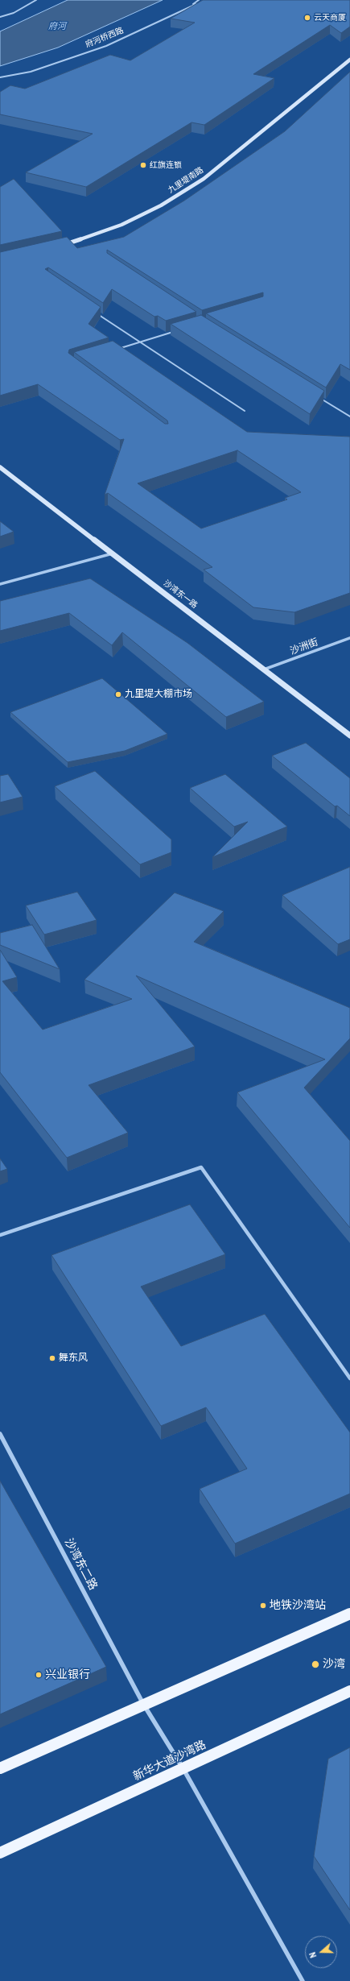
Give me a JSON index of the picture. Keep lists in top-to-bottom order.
{
  "streets": {
    "main road": ["新华大道沙湾路"],
    "street": [
      "府河桥西路",
      "九里堤南路",
      "沙湾东一路",
      "沙洲街",
      "沙湾东二路"
    ]
  },
  "crossings": [
    ["沙湾东一路", "沙洲街"],
    ["沙湾东二路", "新华大道沙湾路"]
  ],
  "water": ["府河"],
  "places": [
    "云天商厦",
    "红旗连锁",
    "九里堤大棚市场",
    "舞东风",
    "地铁沙湾站",
    "沙湾",
    "兴业银行"
  ],
  "north": "left"
}
